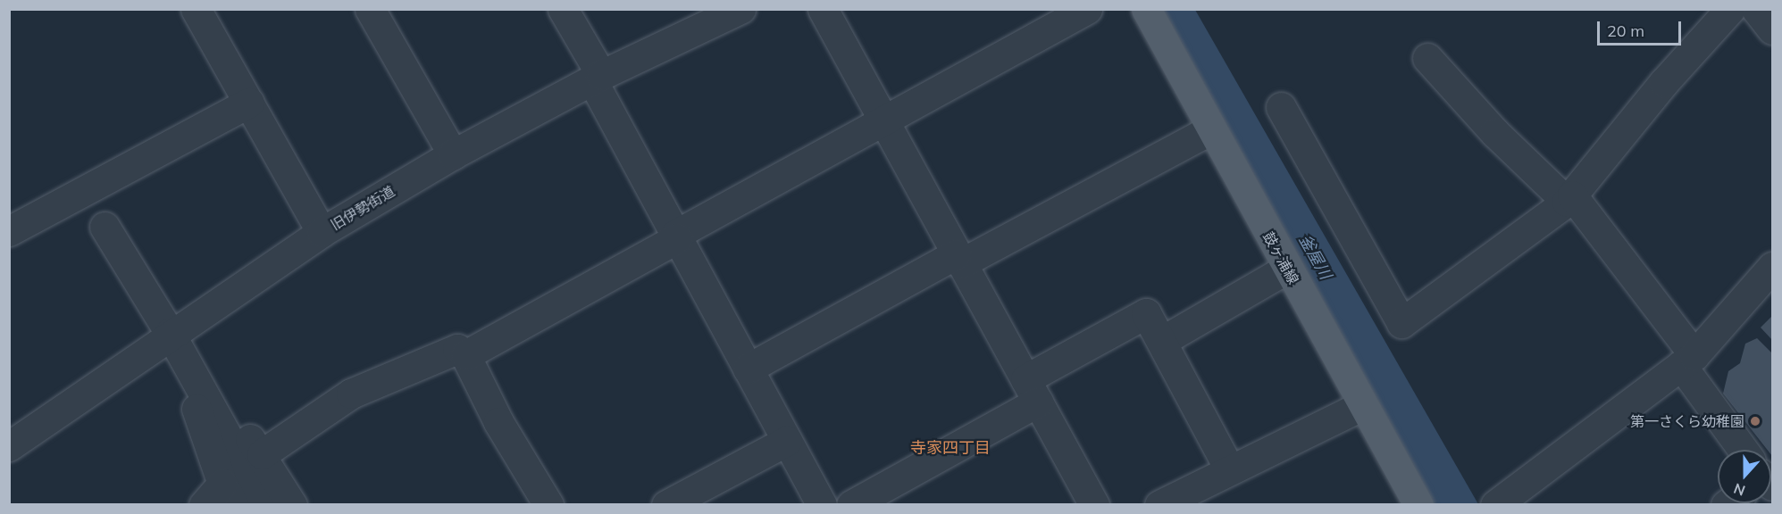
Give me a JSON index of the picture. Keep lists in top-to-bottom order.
{
  "streets": {
    "main road": ["鼓ヶ浦線"],
    "street": ["旧伊勢街道"]
  },
  "districts": ["寺家四丁目"],
  "water": ["釜屋川"],
  "places": ["第一さくら幼稚園"],
  "scale_bar": "20 m",
  "north": "bottom"
}
